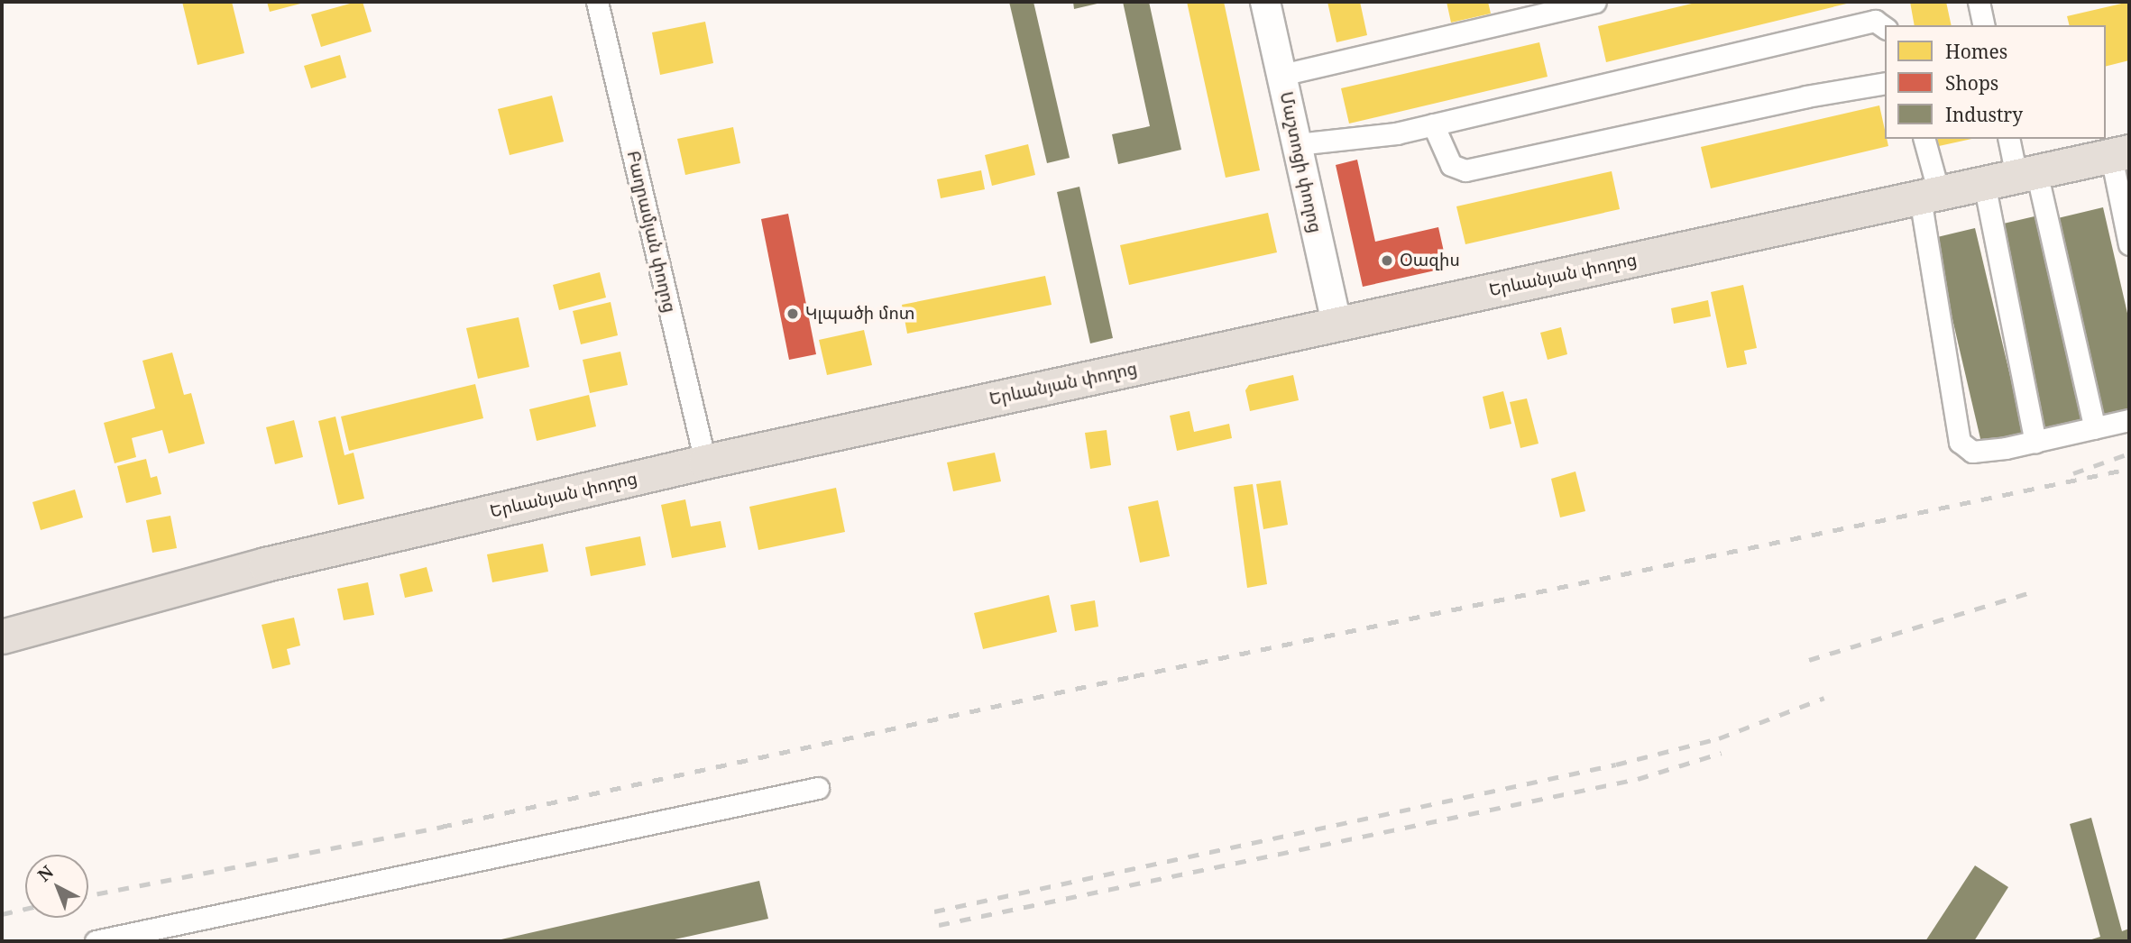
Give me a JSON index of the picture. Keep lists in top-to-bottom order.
{
  "streets": {
    "highway": ["Երևանյան փողոց"],
    "main road": ["Մաշտոցի փողոց"],
    "street": ["Բաղրամյան փողոց"]
  },
  "crossings": [
    ["Մաշտոցի փողոց", "Երևանյան փողոց"],
    ["Բաղրամյան փողոց", "Երևանյան փողոց"]
  ],
  "places": ["Օազիս", "Կլպածի մոտ"],
  "legend": ["Homes", "Shops", "Industry"],
  "north": "top left"
}
